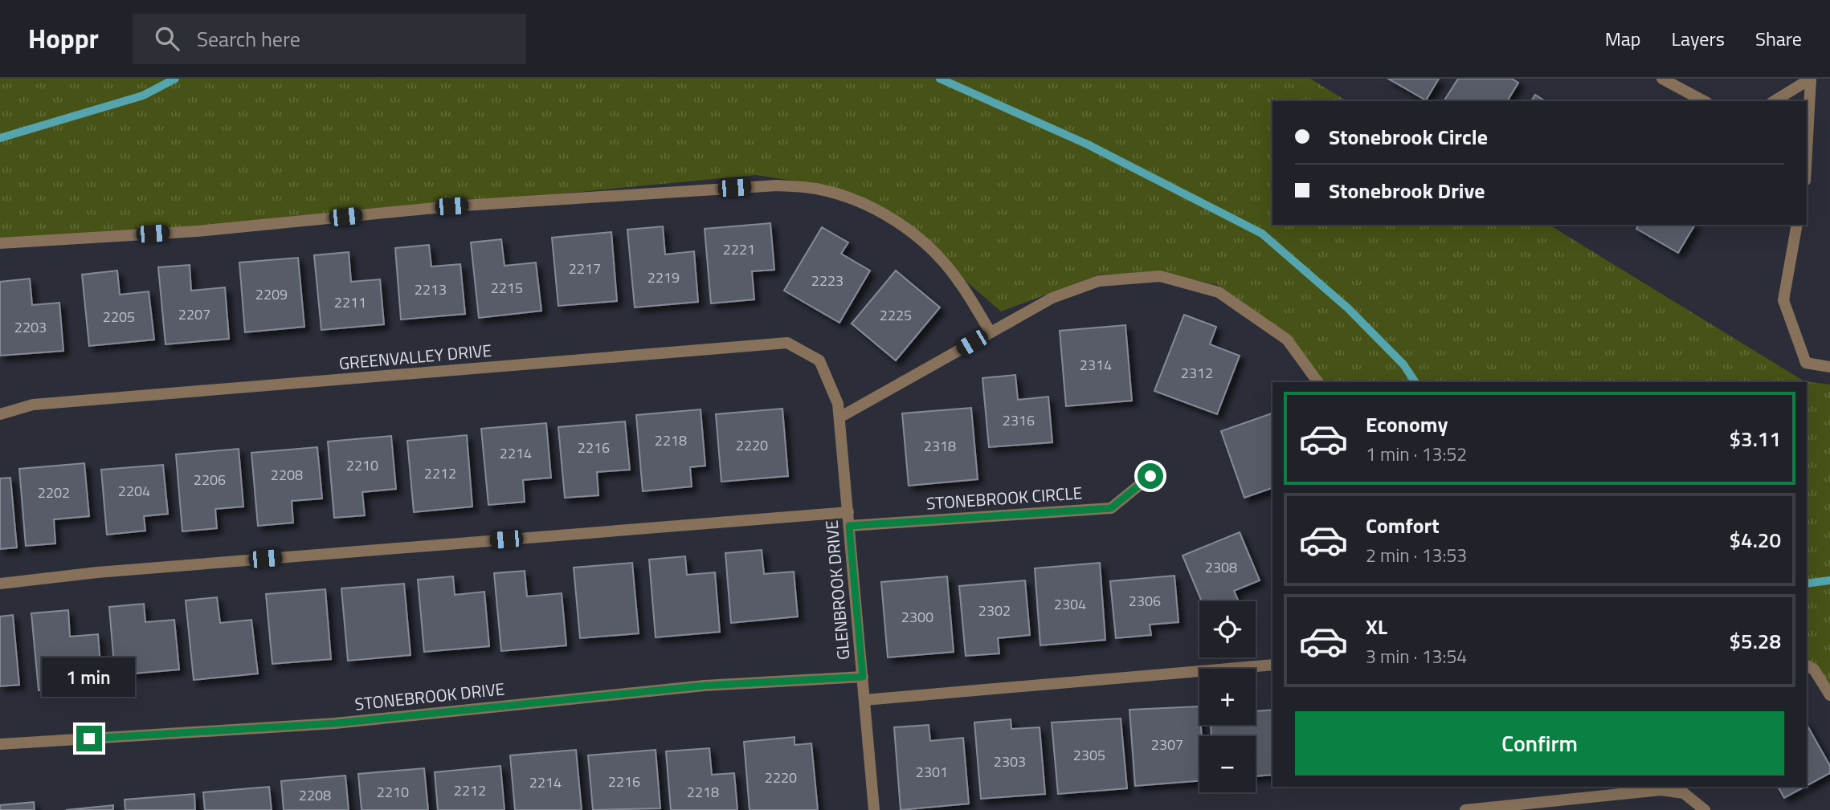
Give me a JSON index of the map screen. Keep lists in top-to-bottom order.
{
  "streets": {
    "street": [
      "GREENVALLEY DRIVE",
      "STONEBROOK CIRCLE",
      "GLENBROOK DRIVE",
      "STONEBROOK DRIVE"
    ]
  },
  "crossings": [
    ["GREENVALLEY DRIVE", "GLENBROOK DRIVE"],
    ["STONEBROOK CIRCLE", "GLENBROOK DRIVE"],
    ["GLENBROOK DRIVE", "STONEBROOK DRIVE"]
  ],
  "house_numbers": [
    "2221",
    "2217",
    "2219",
    "2223",
    "2215",
    "2213",
    "2209",
    "2211",
    "2207",
    "2225",
    "2205",
    "2203",
    "2314",
    "2312",
    "2316",
    "2218",
    "2220",
    "2318",
    "2216",
    "2214",
    "2210",
    "2212",
    "2208",
    "2206",
    "2204",
    "2202",
    "2308",
    "2306",
    "2304",
    "2302",
    "2300",
    "2307",
    "2305",
    "2303",
    "2301",
    "2220",
    "2216",
    "2214",
    "2212",
    "2210",
    "2218",
    "2208"
  ],
  "page": {
    "header": "Hoppr",
    "search": "Search here",
    "nav": ["Map", "Layers", "Share"],
    "banner": ["Stonebrook Circle", "Stonebrook Drive"],
    "list": [
      {
        "name": "Economy",
        "note": "1 min · 13:52",
        "value": "$3.11"
      },
      {
        "name": "Comfort",
        "note": "2 min · 13:53",
        "value": "$4.20"
      },
      {
        "name": "XL",
        "note": "3 min · 13:54",
        "value": "$5.28"
      }
    ],
    "map_buttons": ["+", "−"],
    "bubble": "1 min",
    "buttons": "Confirm"
  }
}
